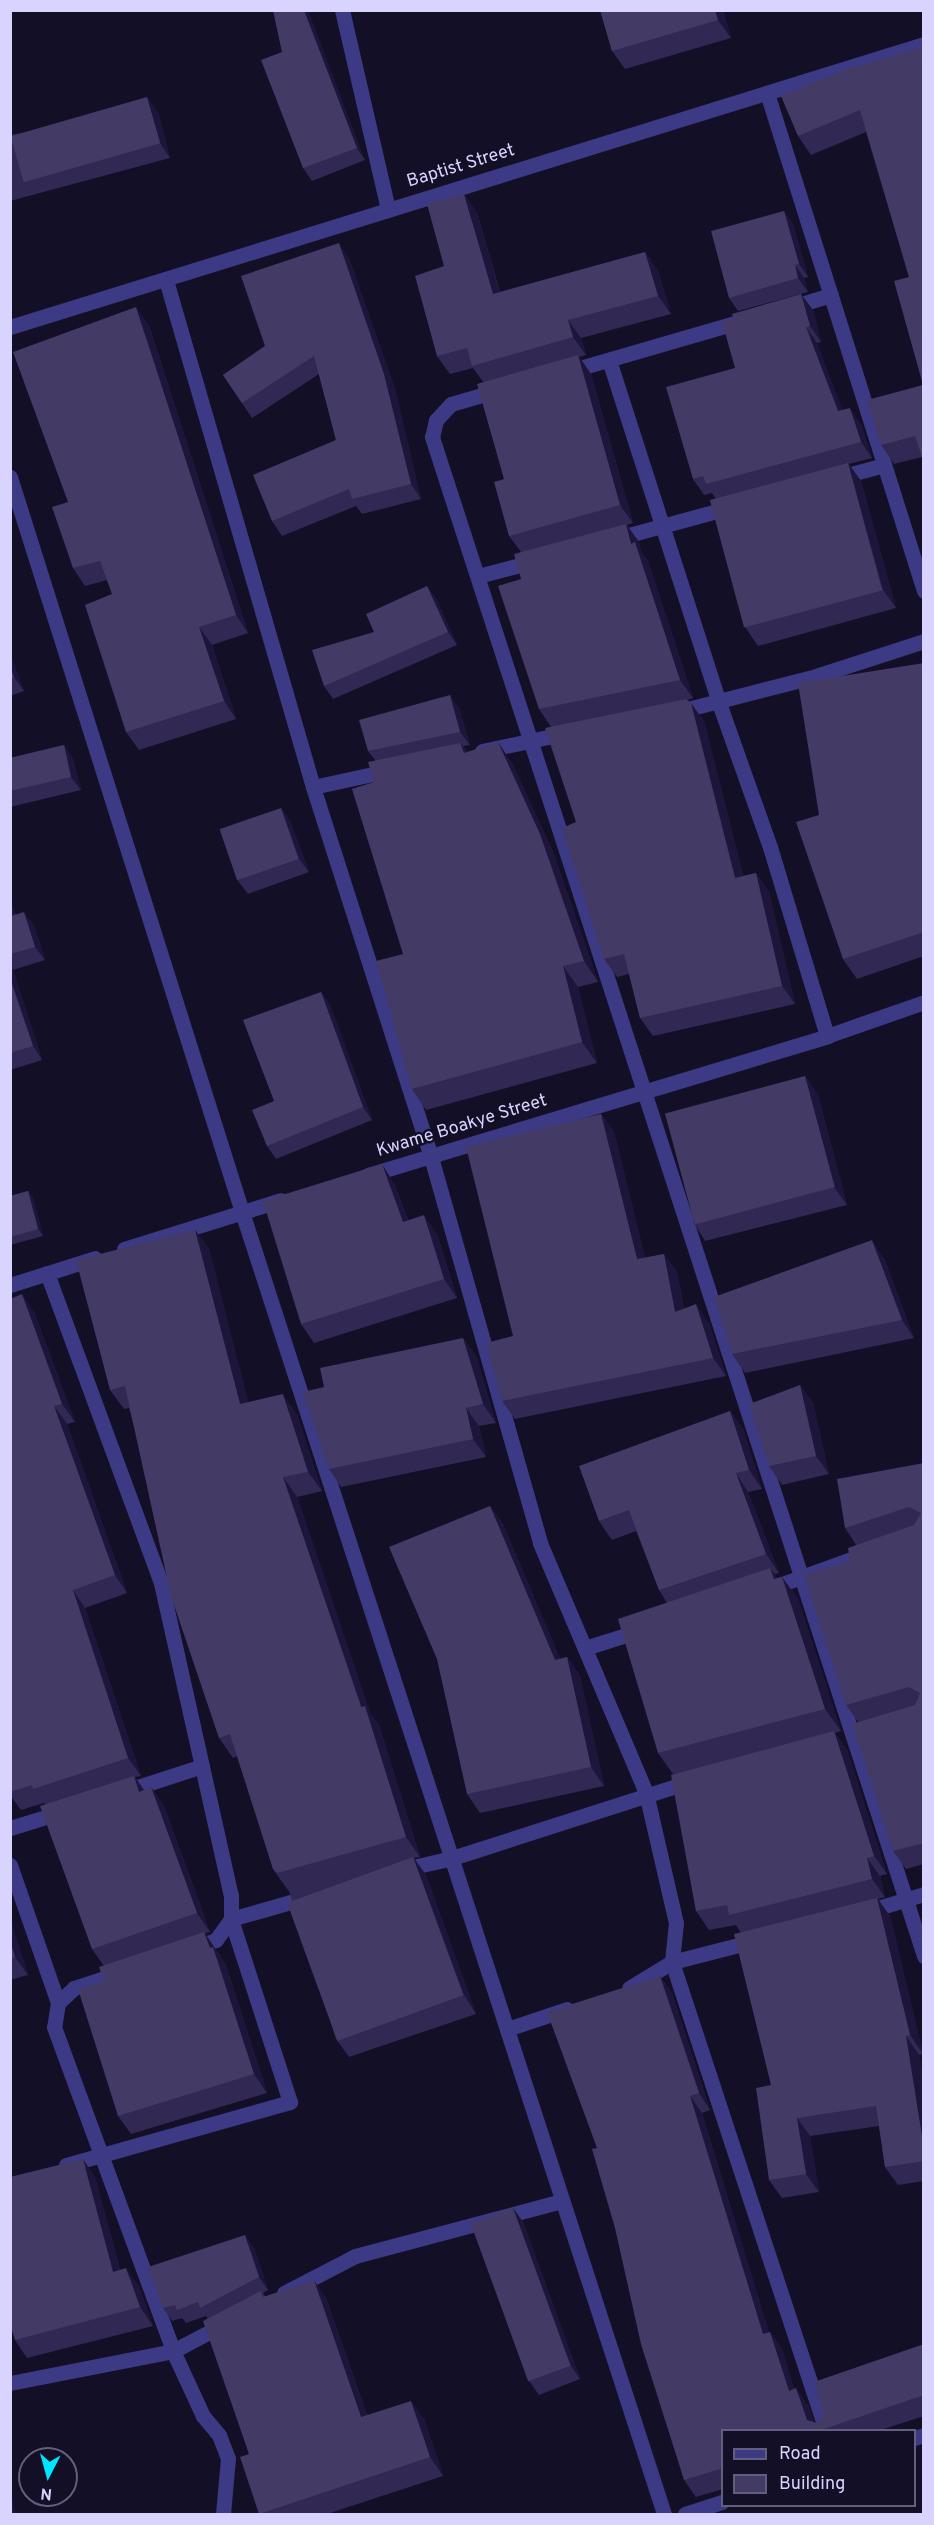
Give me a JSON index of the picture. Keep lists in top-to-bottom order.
{
  "streets": {
    "street": ["Baptist Street", "Kwame Boakye Street"]
  },
  "legend": ["Road", "Building"],
  "north": "bottom"
}
